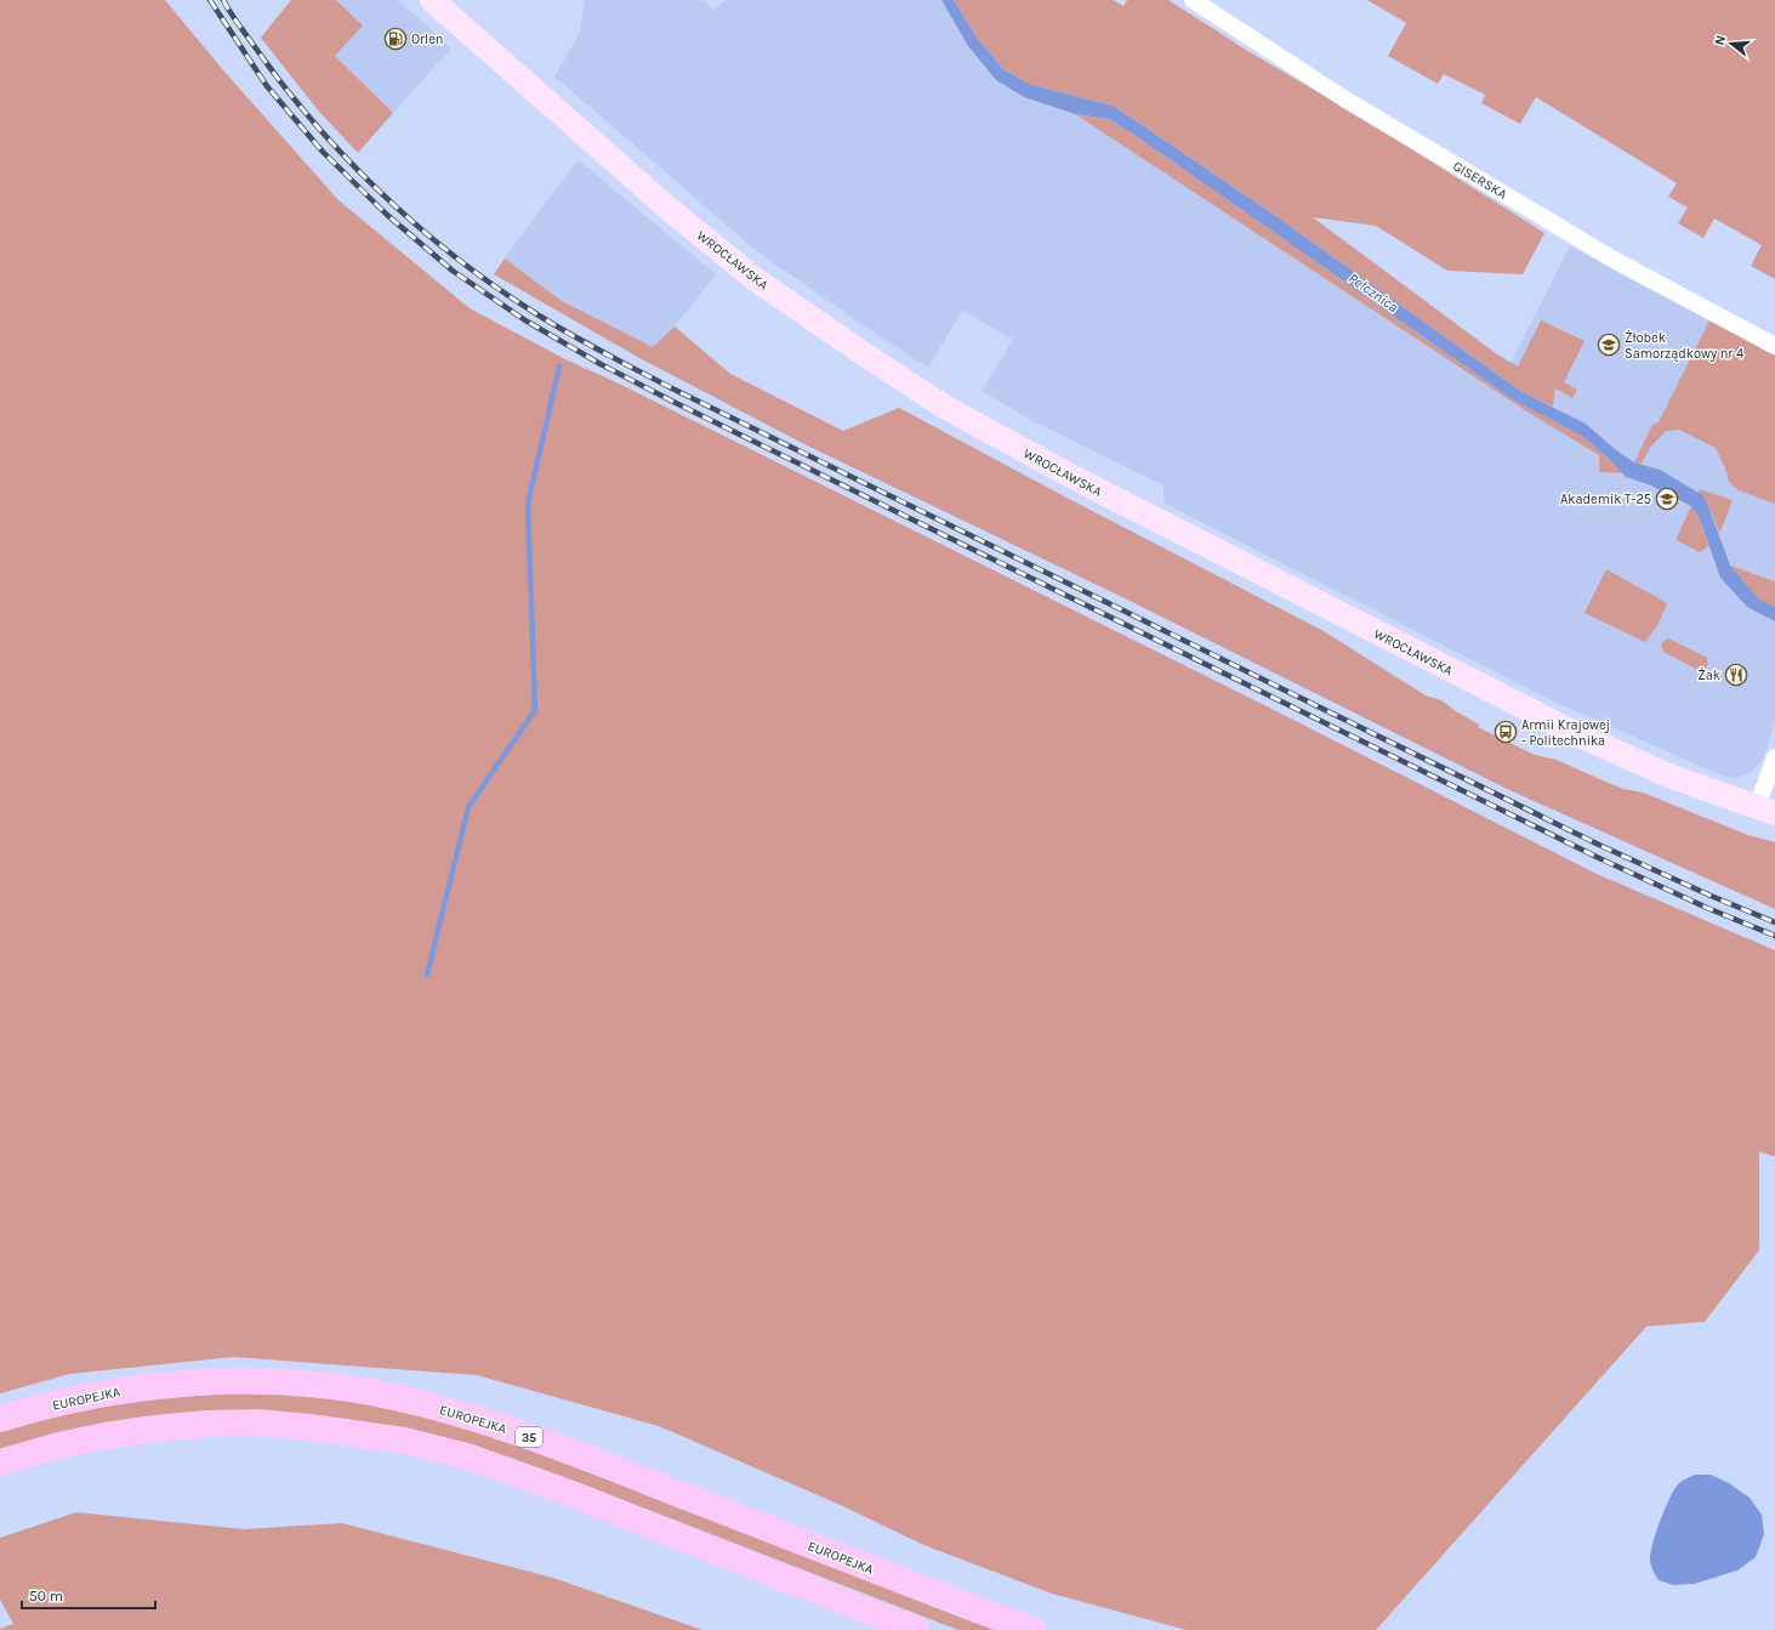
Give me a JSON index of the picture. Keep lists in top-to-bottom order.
{
  "streets": {
    "main road": ["WROCŁAWSKA", "EUROPEJKA", "35"],
    "street": ["GISERSKA"]
  },
  "water": ["Pełcznica"],
  "places": {
    "fuel station": ["Orlen"],
    "school or university": ["Żłobek Samorządkowy nr 4", "Akademik T-25"],
    "restaurant": ["Żak"],
    "bus stop": ["Armii Krajowej - Politechnika"]
  },
  "scale_bar": "50 m",
  "north": "left"
}
